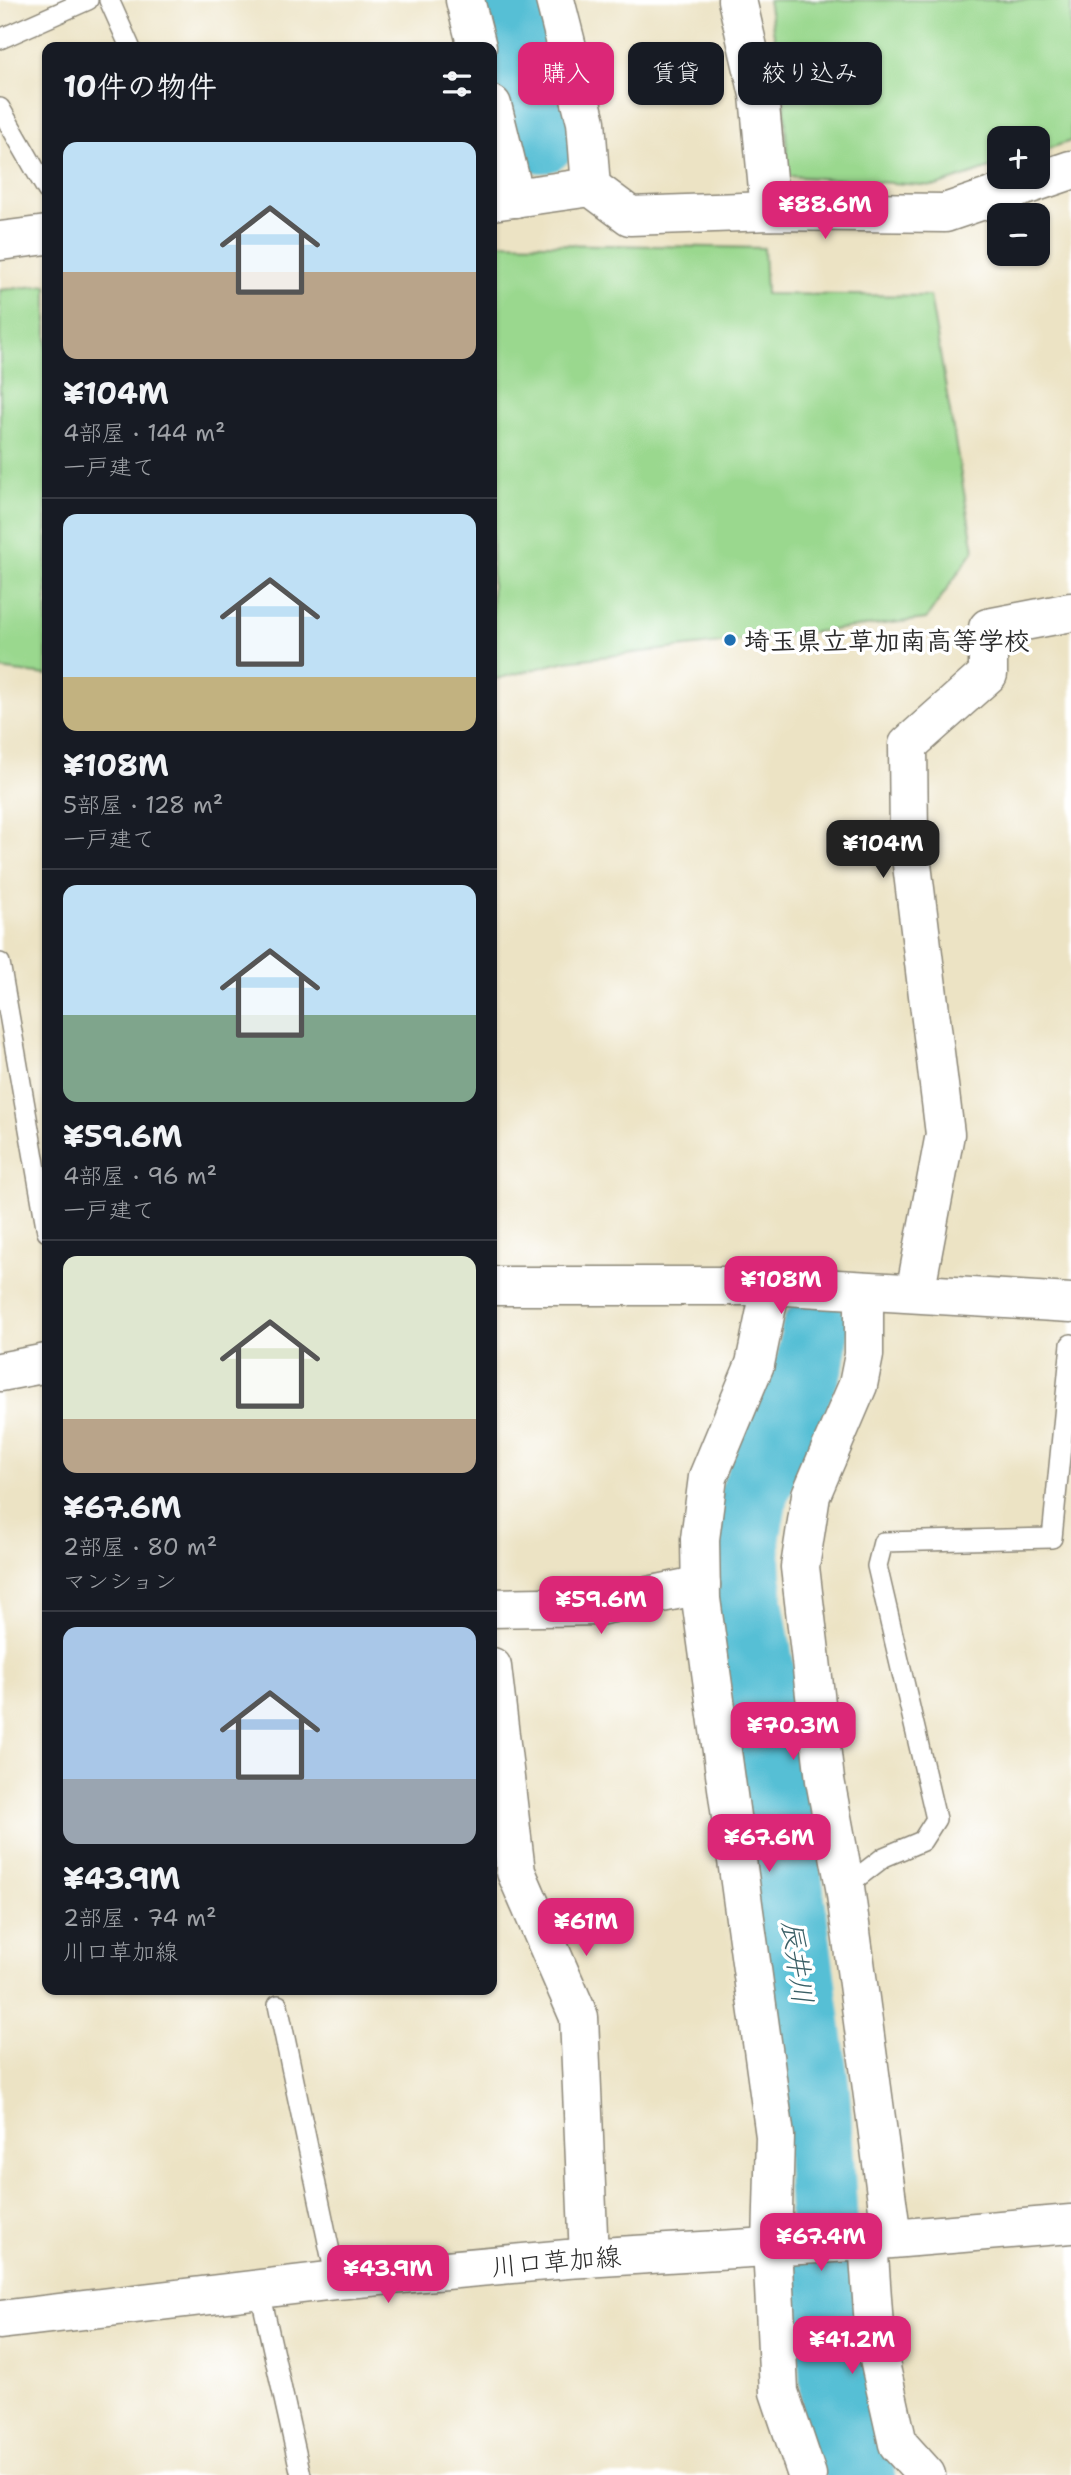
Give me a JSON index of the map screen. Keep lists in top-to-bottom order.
{
  "streets": {
    "street": ["川口草加線"]
  },
  "water": ["辰井川"],
  "places": ["埼玉県立草加南高等学校"],
  "page": {
    "chip": ["購入", "賃貸", "絞り込み"],
    "heading": "10件の物件",
    "map_buttons": ["+", "−"],
    "list": [
      {
        "name": "¥104M",
        "note": "4部屋 · 144 m² · 一戸建て"
      },
      {
        "name": "¥108M",
        "note": "5部屋 · 128 m² · 一戸建て"
      },
      {
        "name": "¥59.6M",
        "note": "4部屋 · 96 m² · 一戸建て"
      },
      {
        "name": "¥67.6M",
        "note": "2部屋 · 80 m² · マンション"
      },
      {
        "name": "¥43.9M",
        "note": "2部屋 · 74 m² · 川口草加線"
      }
    ],
    "price": [
      "¥88.6M",
      "¥104M",
      "¥108M",
      "¥59.6M",
      "¥70.3M",
      "¥67.6M",
      "¥61M",
      "¥67.4M",
      "¥43.9M",
      "¥41.2M"
    ]
  }
}
